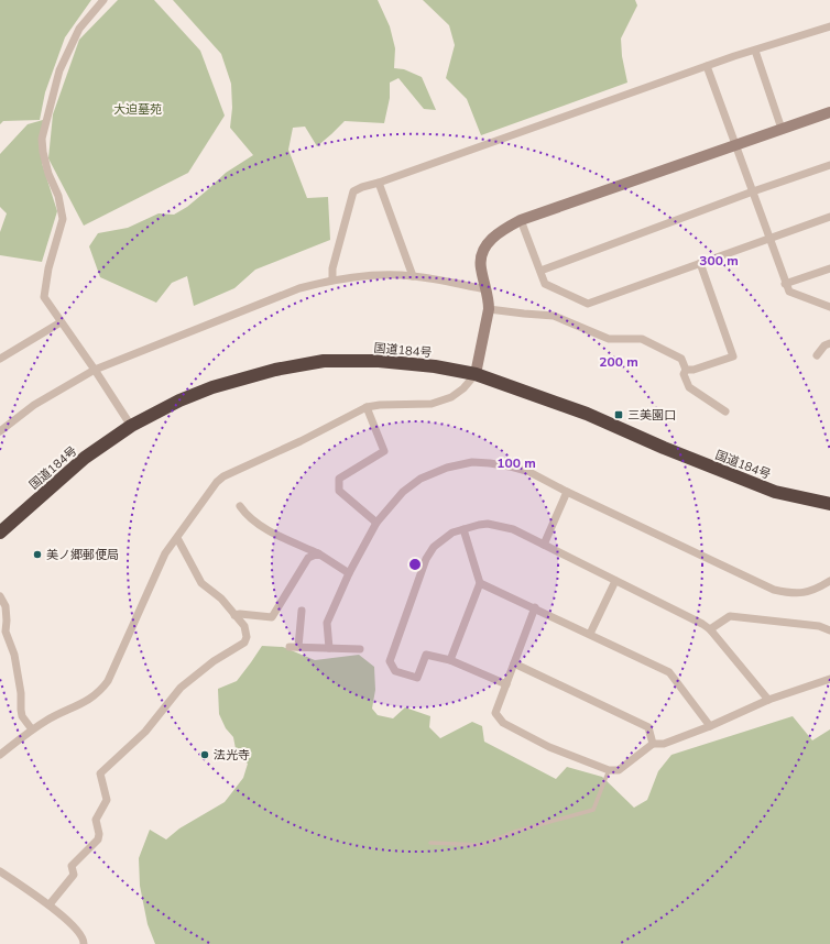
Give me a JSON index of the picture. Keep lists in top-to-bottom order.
{
  "streets": {
    "highway": ["国道184号"]
  },
  "parks": ["大迫墓苑"],
  "places": {
    "transit": ["三美園口"],
    "other": ["美ノ郷郵便局", "法光寺"]
  },
  "rings": ["300 m", "200 m", "100 m"]
}
